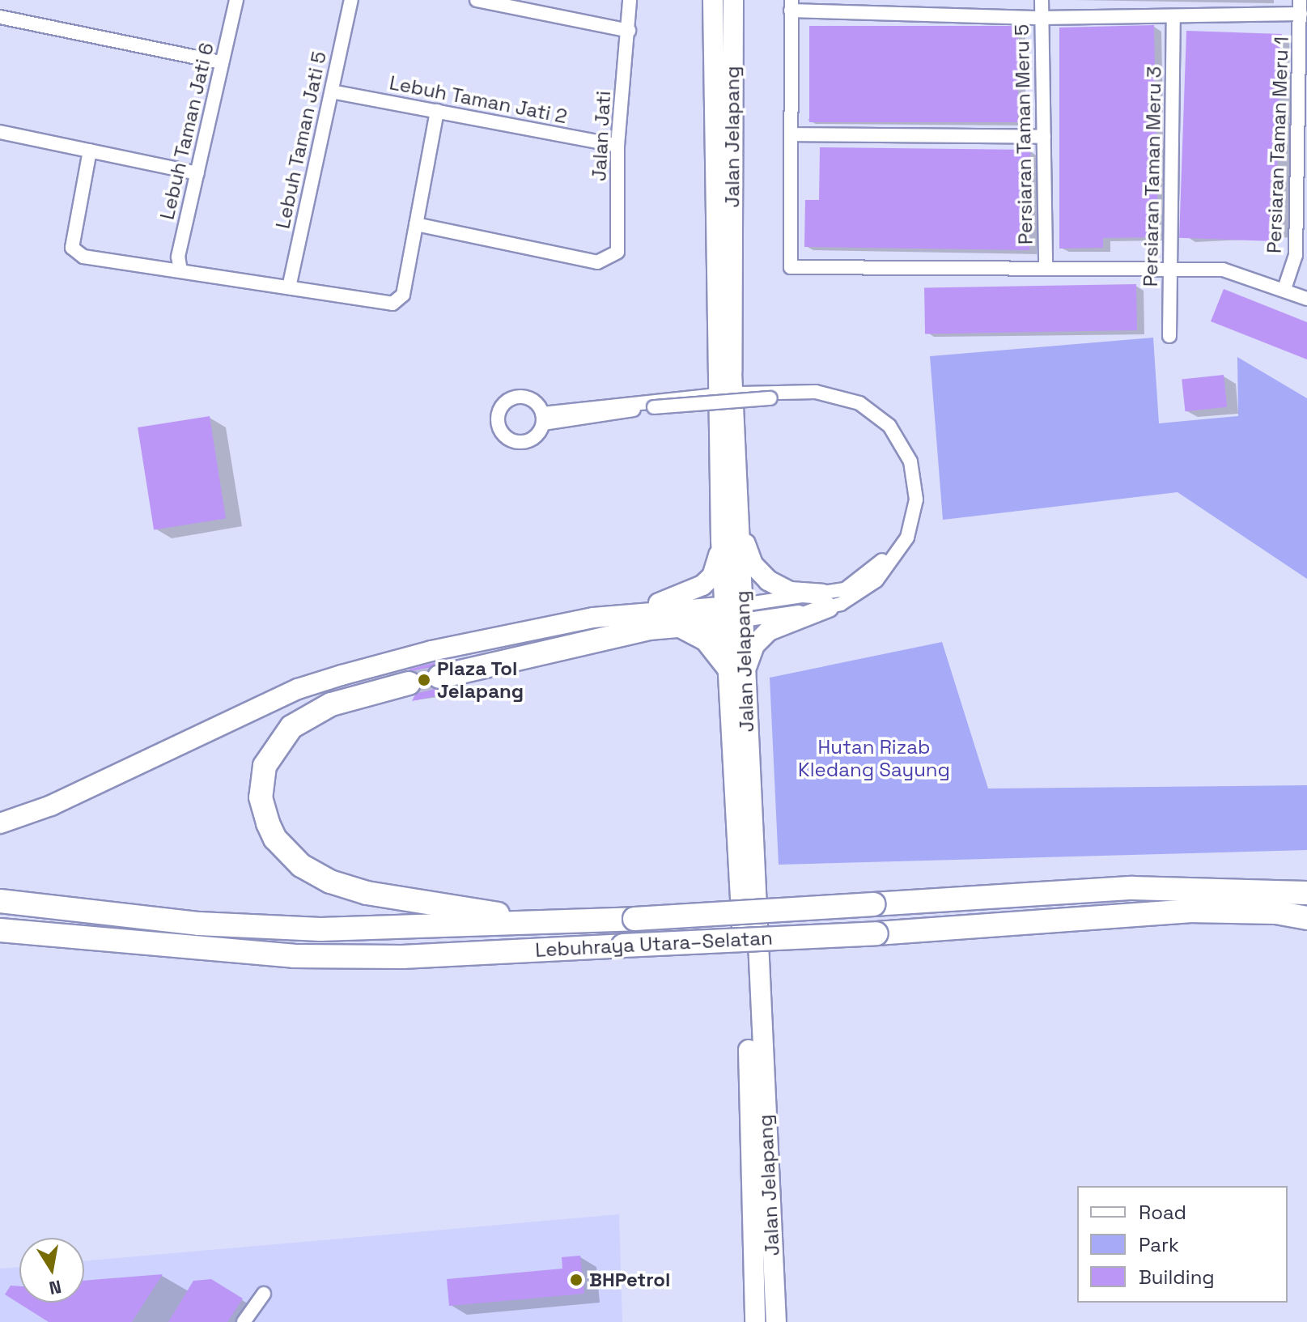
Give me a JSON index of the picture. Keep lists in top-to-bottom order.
{
  "streets": {
    "highway": ["Lebuhraya Utara–Selatan"],
    "main road": ["Jalan Jelapang"],
    "street": [
      "Lebuh Taman Jati 2",
      "Lebuh Taman Jati 6",
      "Persiaran Taman Meru 5",
      "Jalan Jati",
      "Lebuh Taman Jati 5",
      "Persiaran Taman Meru 1",
      "Persiaran Taman Meru 3"
    ]
  },
  "crossings": [
    ["Lebuh Taman Jati 2", "Jalan Jati"],
    ["Lebuh Taman Jati 2", "Lebuh Taman Jati 5"]
  ],
  "parks": ["Hutan Rizab Kledang Sayung"],
  "places": ["Plaza Tol Jelapang", "BHPetrol"],
  "legend": ["Road", "Park", "Building"],
  "north": "bottom"
}
